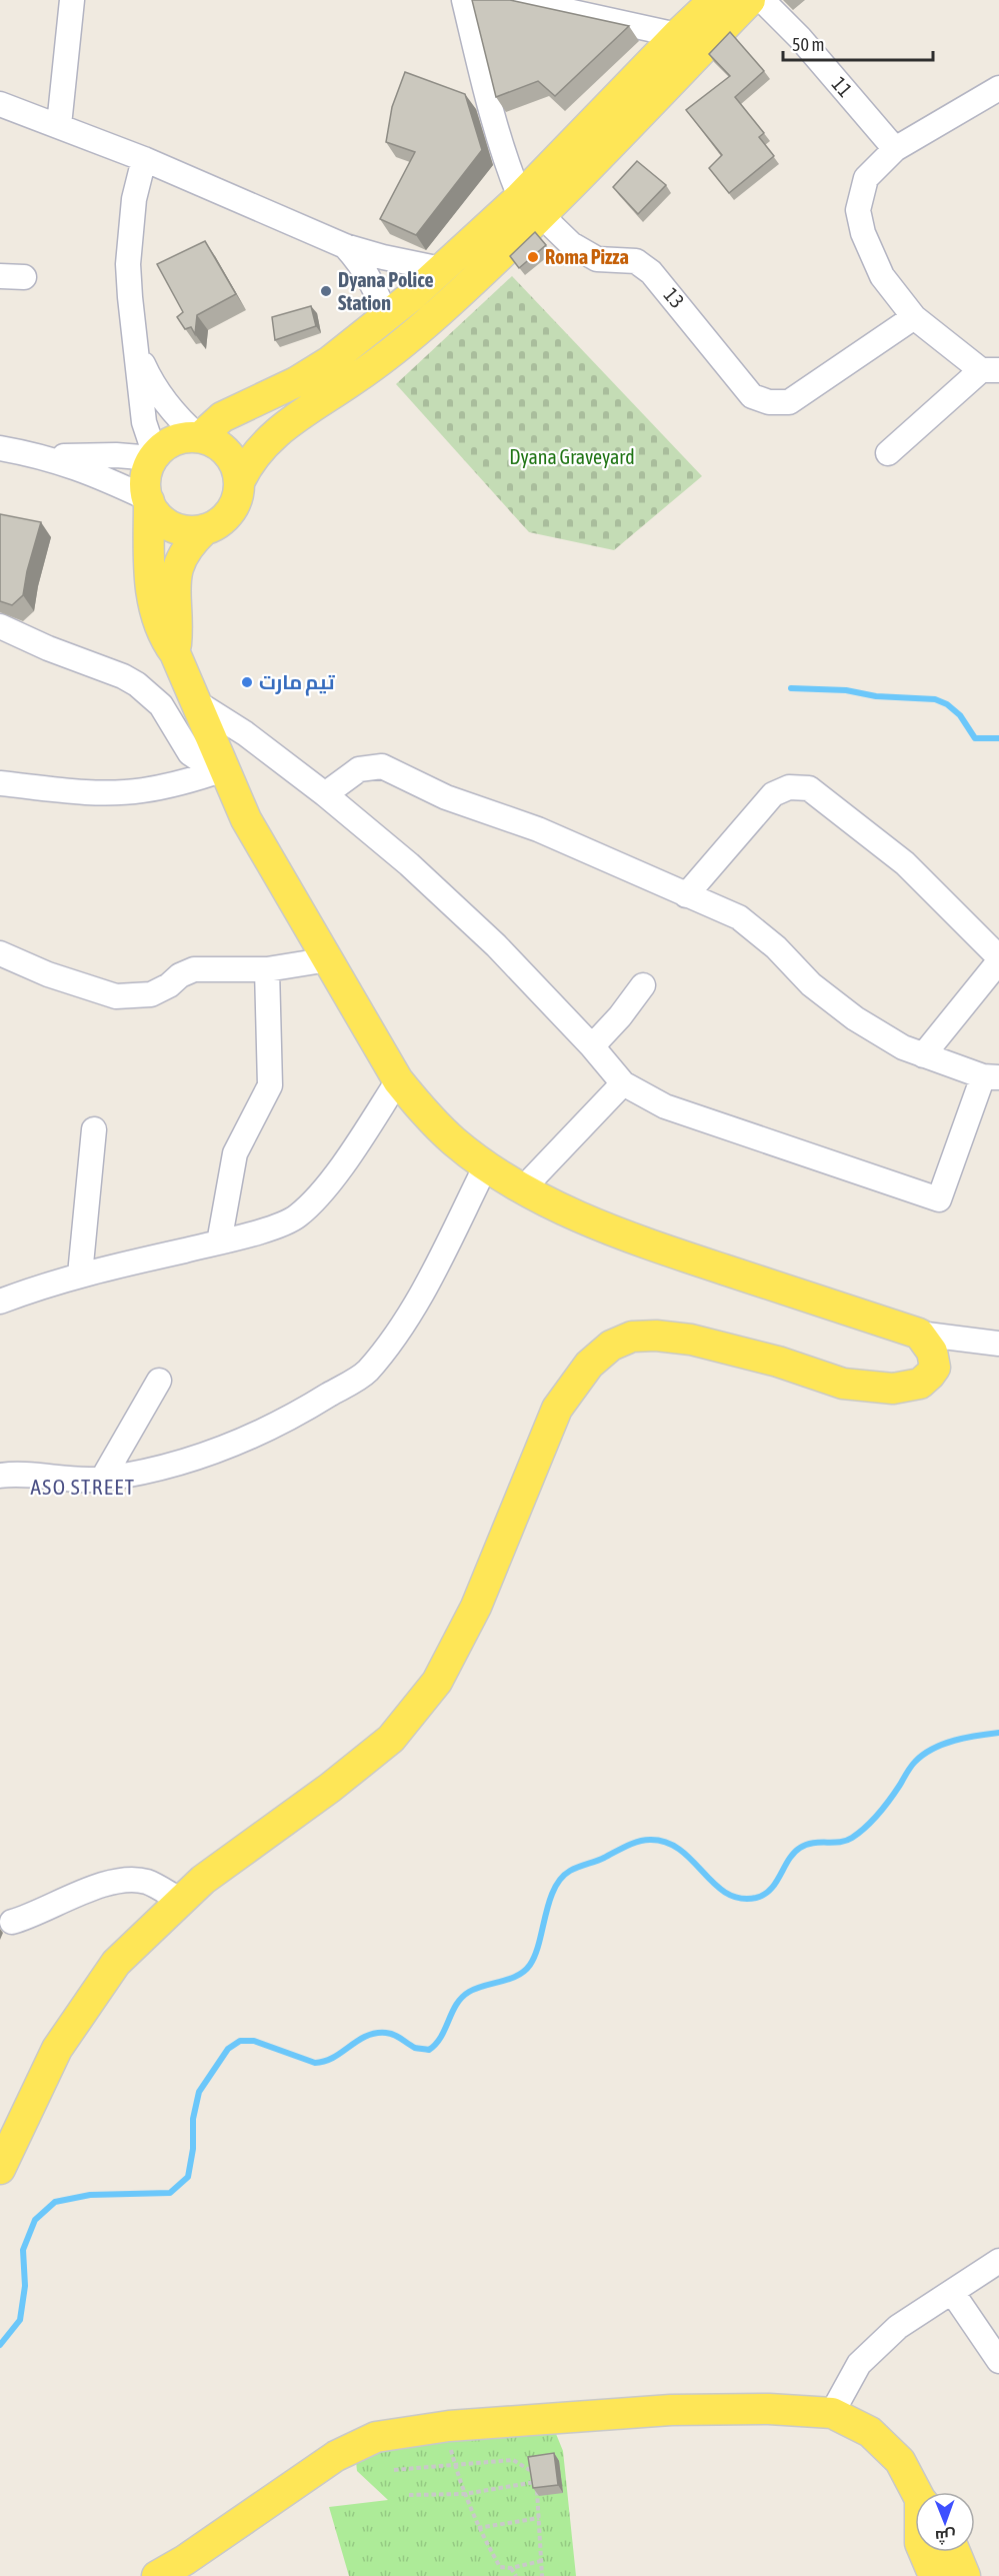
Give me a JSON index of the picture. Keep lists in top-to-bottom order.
{
  "streets": {
    "street": ["11", "13"]
  },
  "districts": ["ASO STREET"],
  "parks": ["Dyana Graveyard"],
  "places": ["Roma Pizza", "Dyana Police Station", "تیم مارت"],
  "scale_bar": "50 m",
  "north": "bottom"
}
